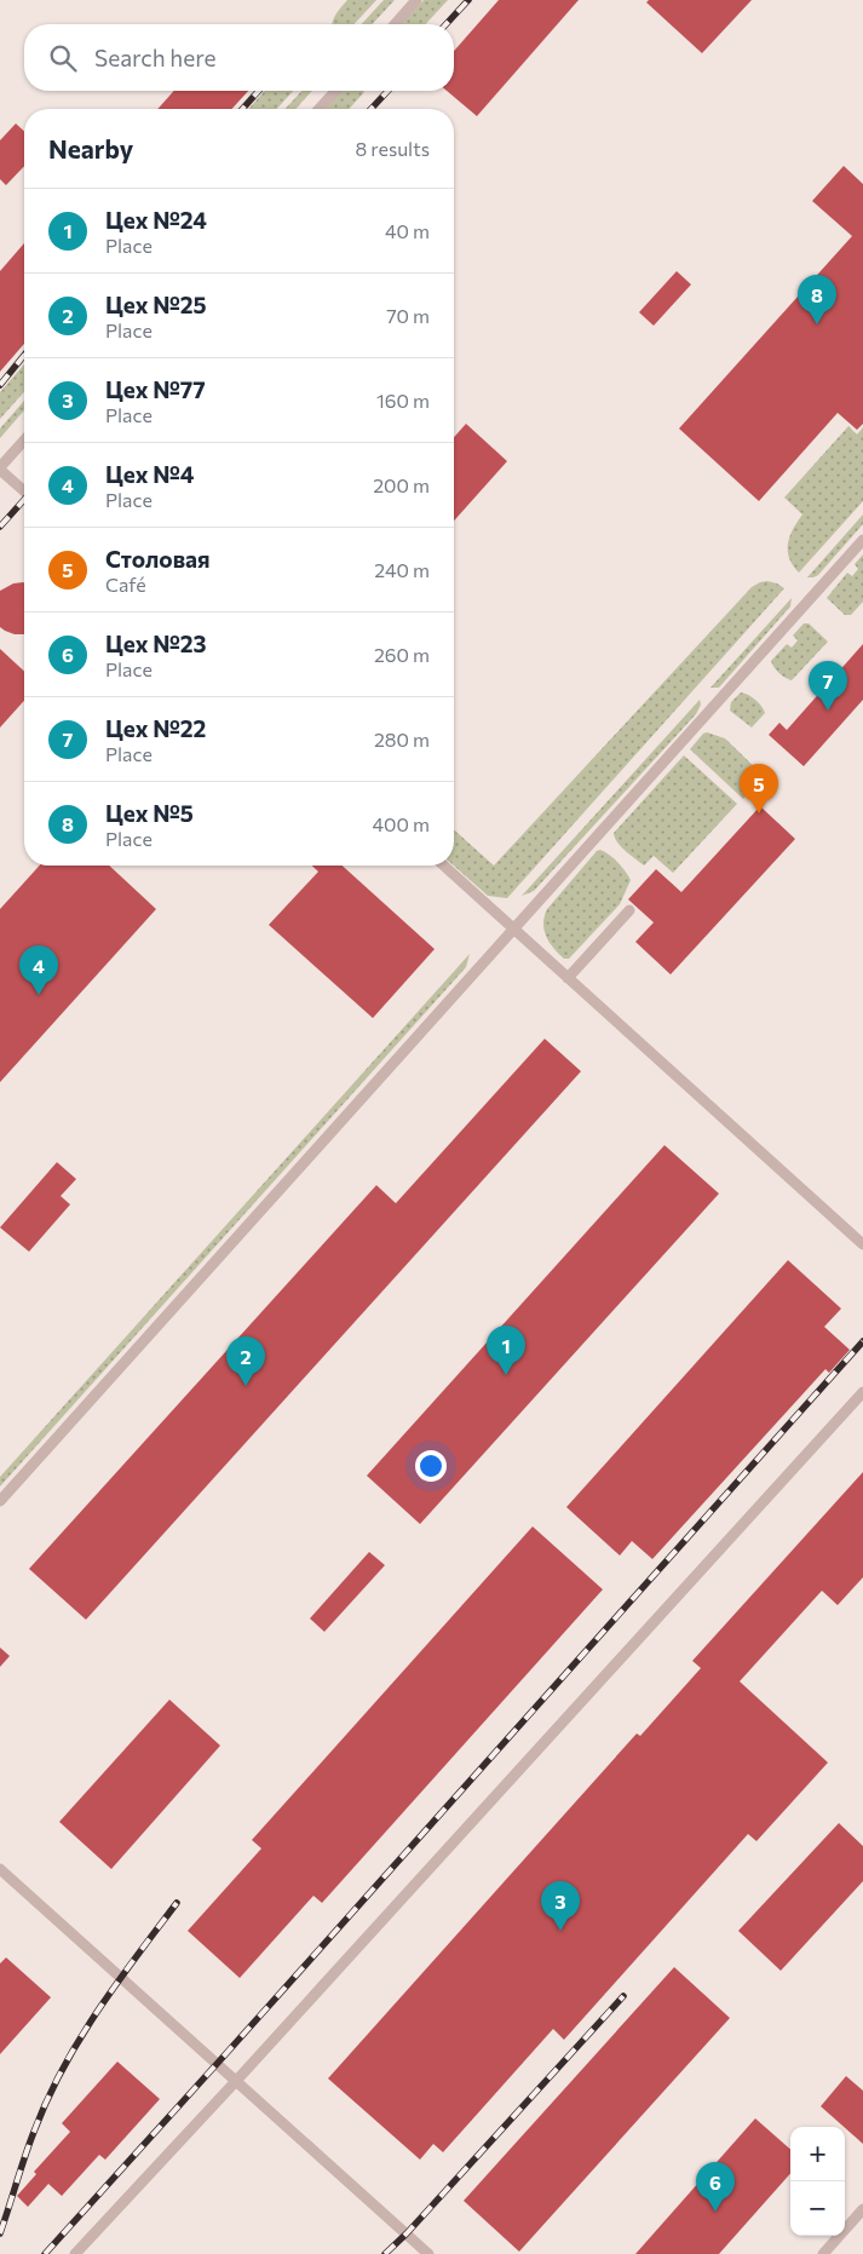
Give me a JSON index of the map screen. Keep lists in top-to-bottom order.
{
  "page": {
    "search": "Search here",
    "heading": ["Nearby", "8 results"],
    "list": [
      {
        "mark": "1",
        "name": "Цех №24",
        "note": "Place",
        "value": "40 m"
      },
      {
        "mark": "2",
        "name": "Цех №25",
        "note": "Place",
        "value": "70 m"
      },
      {
        "mark": "3",
        "name": "Цех №77",
        "note": "Place",
        "value": "160 m"
      },
      {
        "mark": "4",
        "name": "Цех №4",
        "note": "Place",
        "value": "200 m"
      },
      {
        "mark": "5",
        "name": "Столовая",
        "note": "Café",
        "value": "240 m"
      },
      {
        "mark": "6",
        "name": "Цех №23",
        "note": "Place",
        "value": "260 m"
      },
      {
        "mark": "7",
        "name": "Цех №22",
        "note": "Place",
        "value": "280 m"
      },
      {
        "mark": "8",
        "name": "Цех №5",
        "note": "Place",
        "value": "400 m"
      }
    ],
    "pins": [
      "8",
      "7",
      "5",
      "4",
      "1",
      "2",
      "3",
      "6"
    ],
    "map_buttons": ["+", "−"]
  }
}
